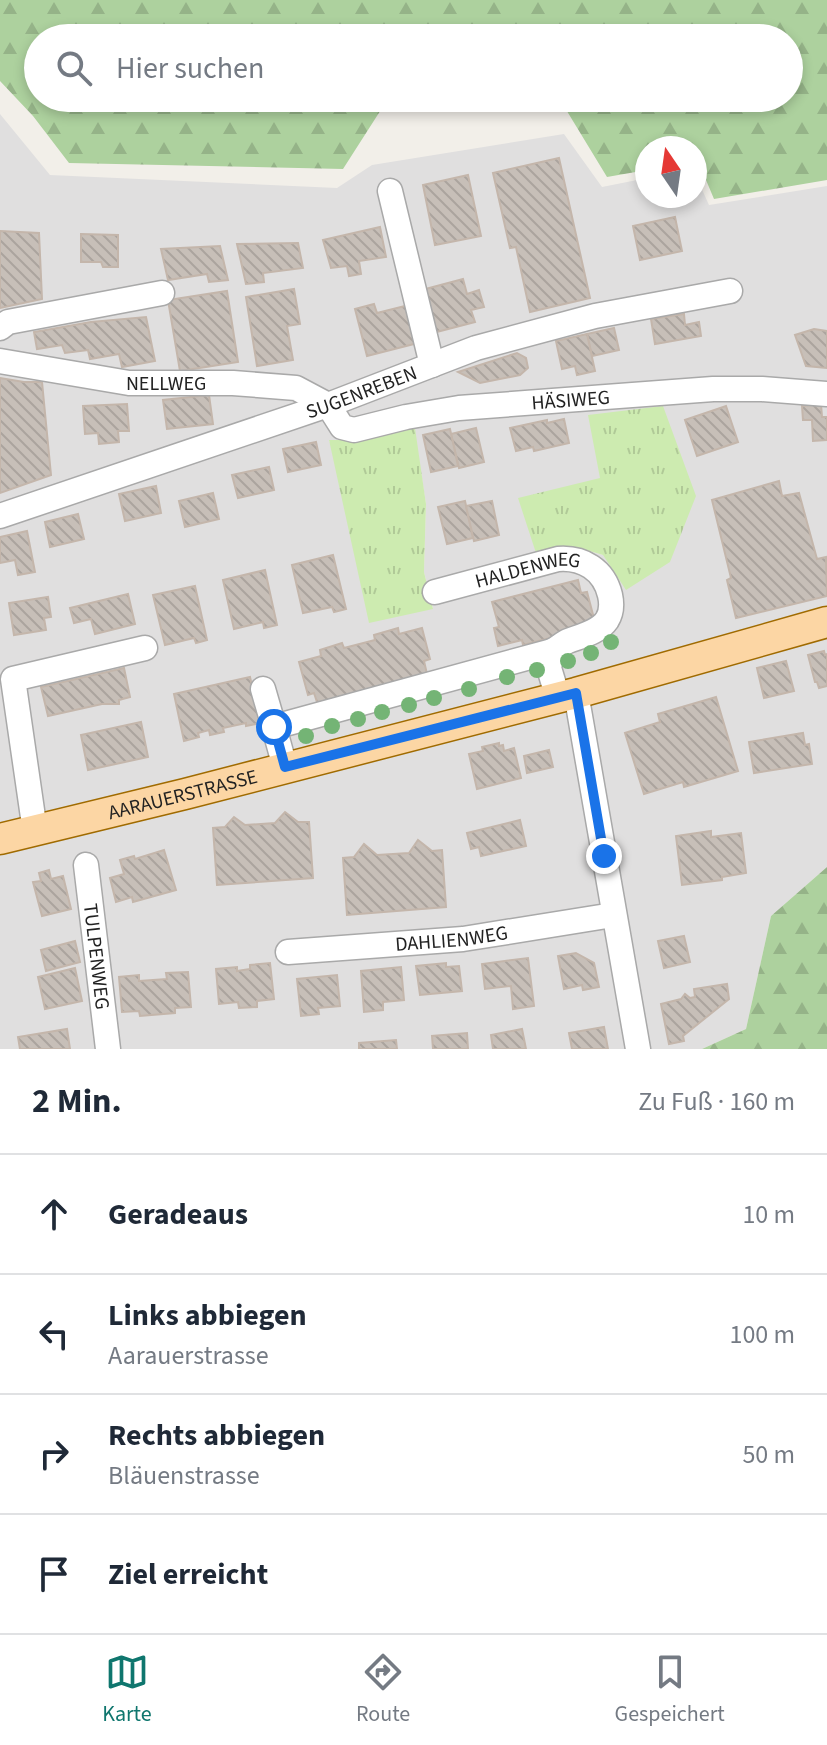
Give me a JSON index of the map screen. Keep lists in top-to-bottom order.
{
  "streets": {
    "main road": ["AARAUERSTRASSE"],
    "street": [
      "NELLWEG",
      "SUGENREBEN",
      "HÄSIWEG",
      "HALDENWEG",
      "DAHLIENWEG",
      "TULPENWEG"
    ]
  },
  "crossings": [
    ["NELLWEG", "SUGENREBEN"],
    ["NELLWEG", "HÄSIWEG"],
    ["SUGENREBEN", "HÄSIWEG"]
  ],
  "north": "top",
  "page": {
    "search": "Hier suchen",
    "heading": ["2 Min.", "Zu Fuß · 160 m"],
    "list": [
      ["Geradeaus", "10 m"],
      ["Links abbiegen", "Aarauerstrasse", "100 m"],
      ["Rechts abbiegen", "Bläuenstrasse", "50 m"],
      "Ziel erreicht"
    ],
    "nav": ["Karte", "Route", "Gespeichert"]
  }
}
